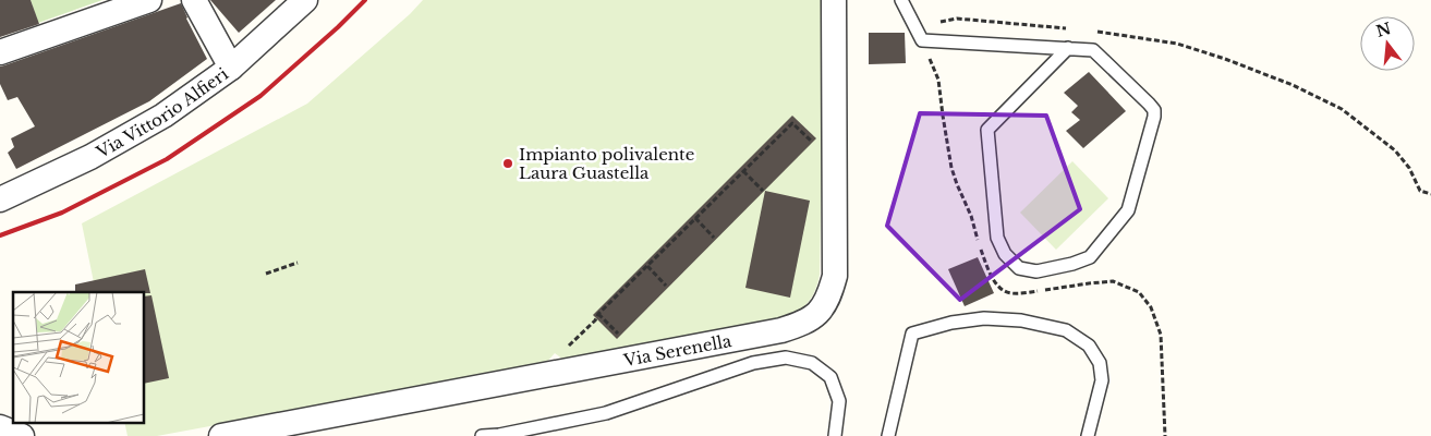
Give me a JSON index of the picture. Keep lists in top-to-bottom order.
{
  "streets": {
    "street": ["Via Vittorio Alfieri", "Via Serenella"]
  },
  "places": ["Impianto polivalente Laura Guastella"],
  "north": "top"
}
